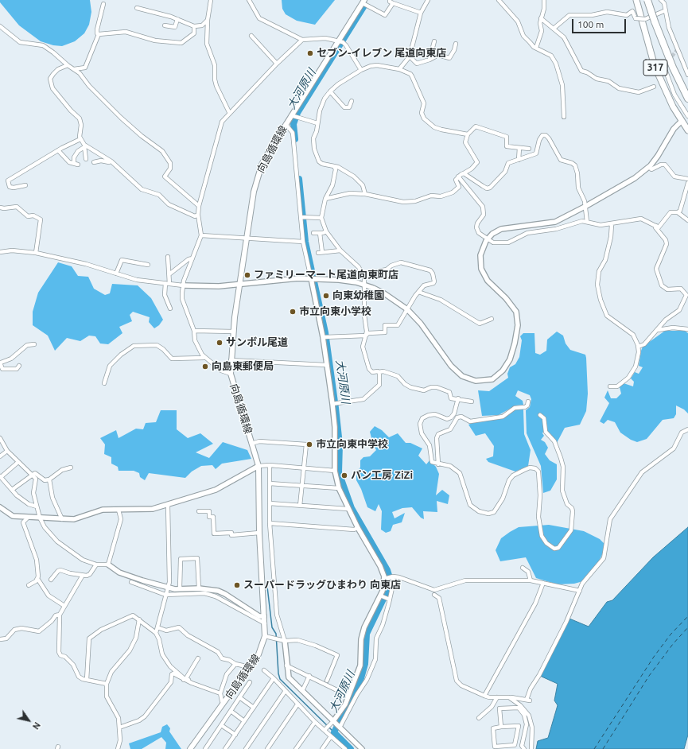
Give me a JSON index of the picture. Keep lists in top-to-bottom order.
{
  "streets": {
    "highway": ["317"],
    "main road": ["向島循環線"]
  },
  "water": ["大河原川"],
  "places": [
    "セブン-イレブン 尾道向東店",
    "ファミリーマート尾道向東町店",
    "向東幼稚園",
    "市立向東小学校",
    "サンボル尾道",
    "向島東郵便局",
    "市立向東中学校",
    "パン工房 ZiZi",
    "スーパードラッグひまわり 向東店"
  ],
  "scale_bar": "100 m",
  "north": "bottom right"
}
